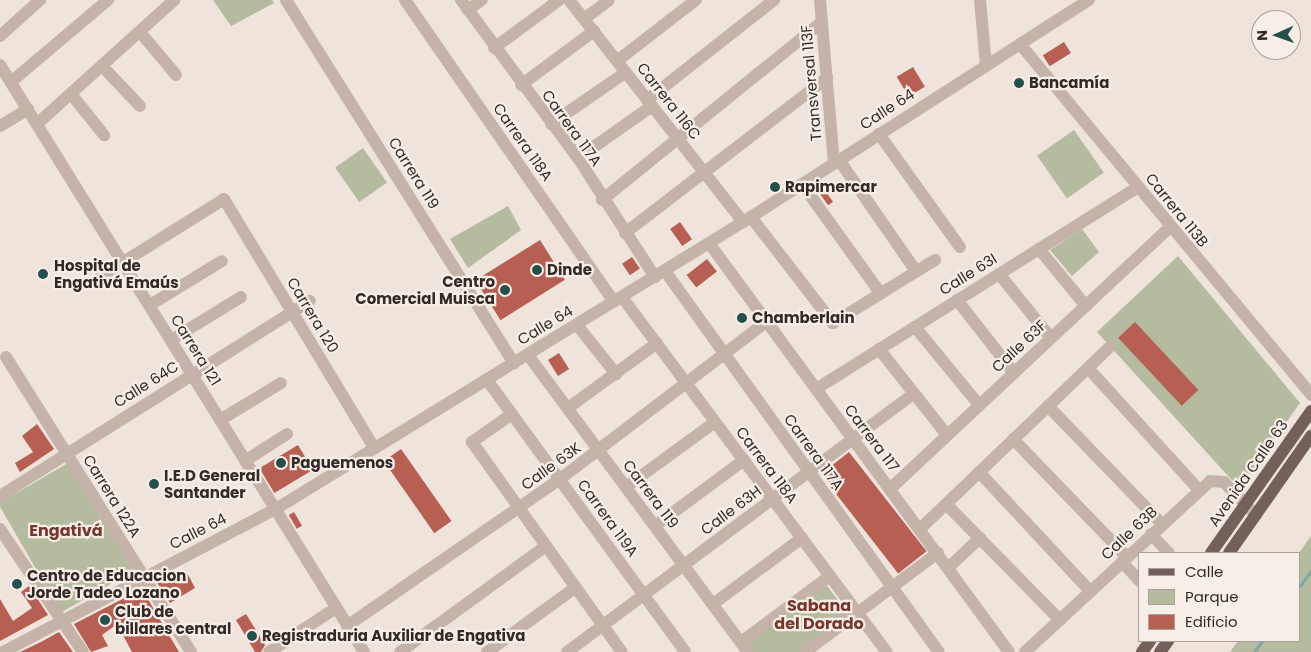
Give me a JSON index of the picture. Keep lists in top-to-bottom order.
{
  "streets": {
    "main road": ["Avenida Calle 63"],
    "street": [
      "Transversal 113F",
      "Carrera 116C",
      "Calle 64",
      "Carrera 117A",
      "Carrera 118A",
      "Carrera 119",
      "Carrera 113B",
      "Calle 63I",
      "Carrera 120",
      "Calle 63F",
      "Carrera 121",
      "Calle 64C",
      "Carrera 117",
      "Calle 63K",
      "Carrera 122A",
      "Calle 63H",
      "Carrera 119A",
      "Calle 63B"
    ]
  },
  "crossings": [
    ["Transversal 113F", "Calle 64"],
    ["Carrera 116C", "Calle 64"],
    ["Calle 64", "Carrera 117A"],
    ["Calle 64", "Carrera 118A"],
    ["Calle 64", "Carrera 119"],
    ["Calle 64", "Carrera 113B"],
    ["Calle 64", "Carrera 120"],
    ["Calle 64", "Carrera 121"],
    ["Calle 64", "Carrera 117"],
    ["Calle 64", "Carrera 122A"],
    ["Calle 64", "Carrera 119A"],
    ["Carrera 117A", "Calle 63K"],
    ["Carrera 117A", "Calle 63H"],
    ["Carrera 118A", "Calle 63K"],
    ["Carrera 118A", "Calle 63H"],
    ["Carrera 119", "Calle 63K"],
    ["Carrera 119", "Calle 63H"],
    ["Carrera 113B", "Calle 63I"],
    ["Carrera 113B", "Calle 63F"],
    ["Calle 63I", "Carrera 117"],
    ["Carrera 120", "Carrera 121"],
    ["Carrera 120", "Calle 64C"],
    ["Calle 63F", "Carrera 117"],
    ["Carrera 121", "Calle 64C"],
    ["Carrera 121", "Calle 63K"],
    ["Calle 64C", "Carrera 122A"],
    ["Carrera 117", "Calle 63K"],
    ["Carrera 117", "Calle 63H"],
    ["Calle 63K", "Carrera 119A"],
    ["Avenida Calle 63", "Calle 63B"],
    ["Calle 63H", "Carrera 119A"]
  ],
  "districts": ["Engativá", "Sabana del Dorado"],
  "places": [
    "Bancamía",
    "Rapimercar",
    "Dinde",
    "Hospital de Engativá Emaús",
    "Centro Comercial Muisca",
    "Chamberlain",
    "Paguemenos",
    "I.E.D General Santander",
    "Centro de Educacion Jorde Tadeo Lozano",
    "Club de billares central",
    "Registraduria Auxiliar de Engativa"
  ],
  "legend": ["Calle", "Parque", "Edificio"],
  "north": "left"
}
